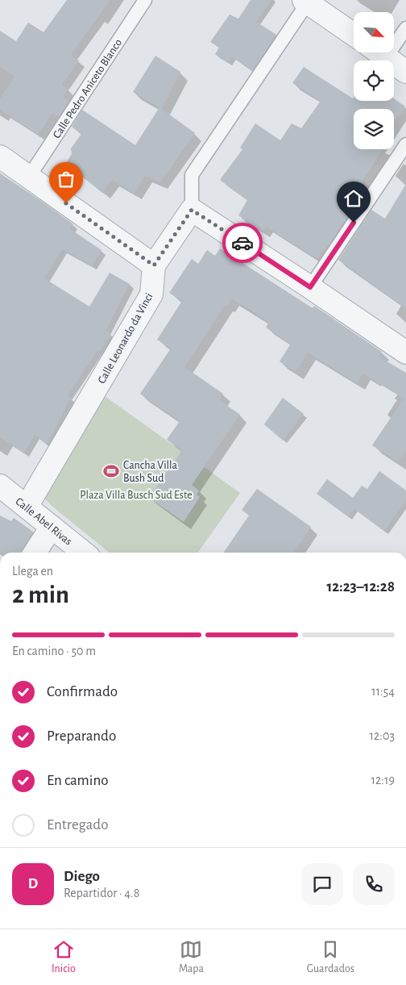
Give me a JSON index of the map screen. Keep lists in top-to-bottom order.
{
  "streets": {
    "street": ["Calle Leonardo da Vinci", "Calle Abel Rivas"],
    "lane": ["Calle Pedro Aniceto Blanco"]
  },
  "crossings": [
    ["Calle Leonardo da Vinci", "Calle Abel Rivas"]
  ],
  "parks": ["Plaza Villa Busch Sud Este"],
  "places": {
    "sports": ["Cancha Villa Bush Sud"]
  },
  "north": "bottom right",
  "page": {
    "heading": ["2 min", "Llega en", "12:23–12:28"],
    "panel": ["Diego", "Repartidor · 4.8"],
    "bar": "En camino · 50 m",
    "list": [
      ["Confirmado", "11:54"],
      ["Preparando", "12:03"],
      ["En camino", "12:19"],
      "Entregado"
    ],
    "round": "D",
    "tabs": ["Inicio", "Mapa", "Guardados"]
  }
}
